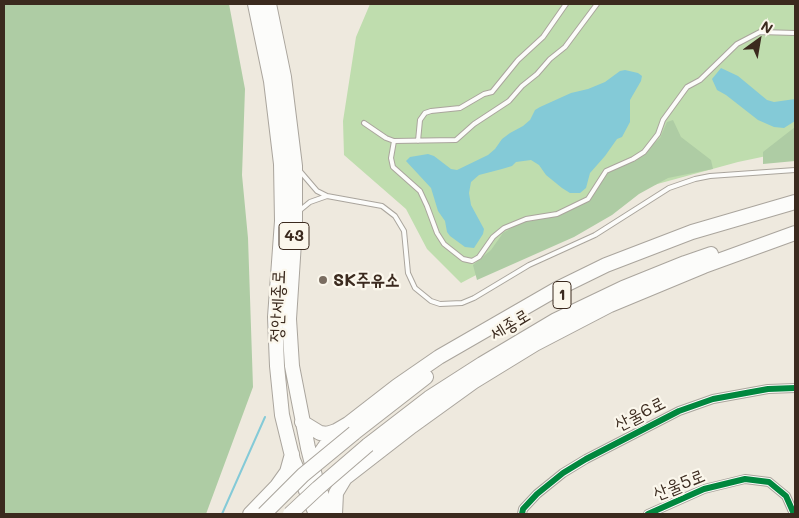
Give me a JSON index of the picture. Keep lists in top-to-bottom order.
{
  "streets": {
    "highway": [
      "43",
      "1",
      "정안세종로",
      "세종로"
    ],
    "street": ["산울6로", "산울5로"]
  },
  "places": ["SK주유소"],
  "north": "top right"
}
